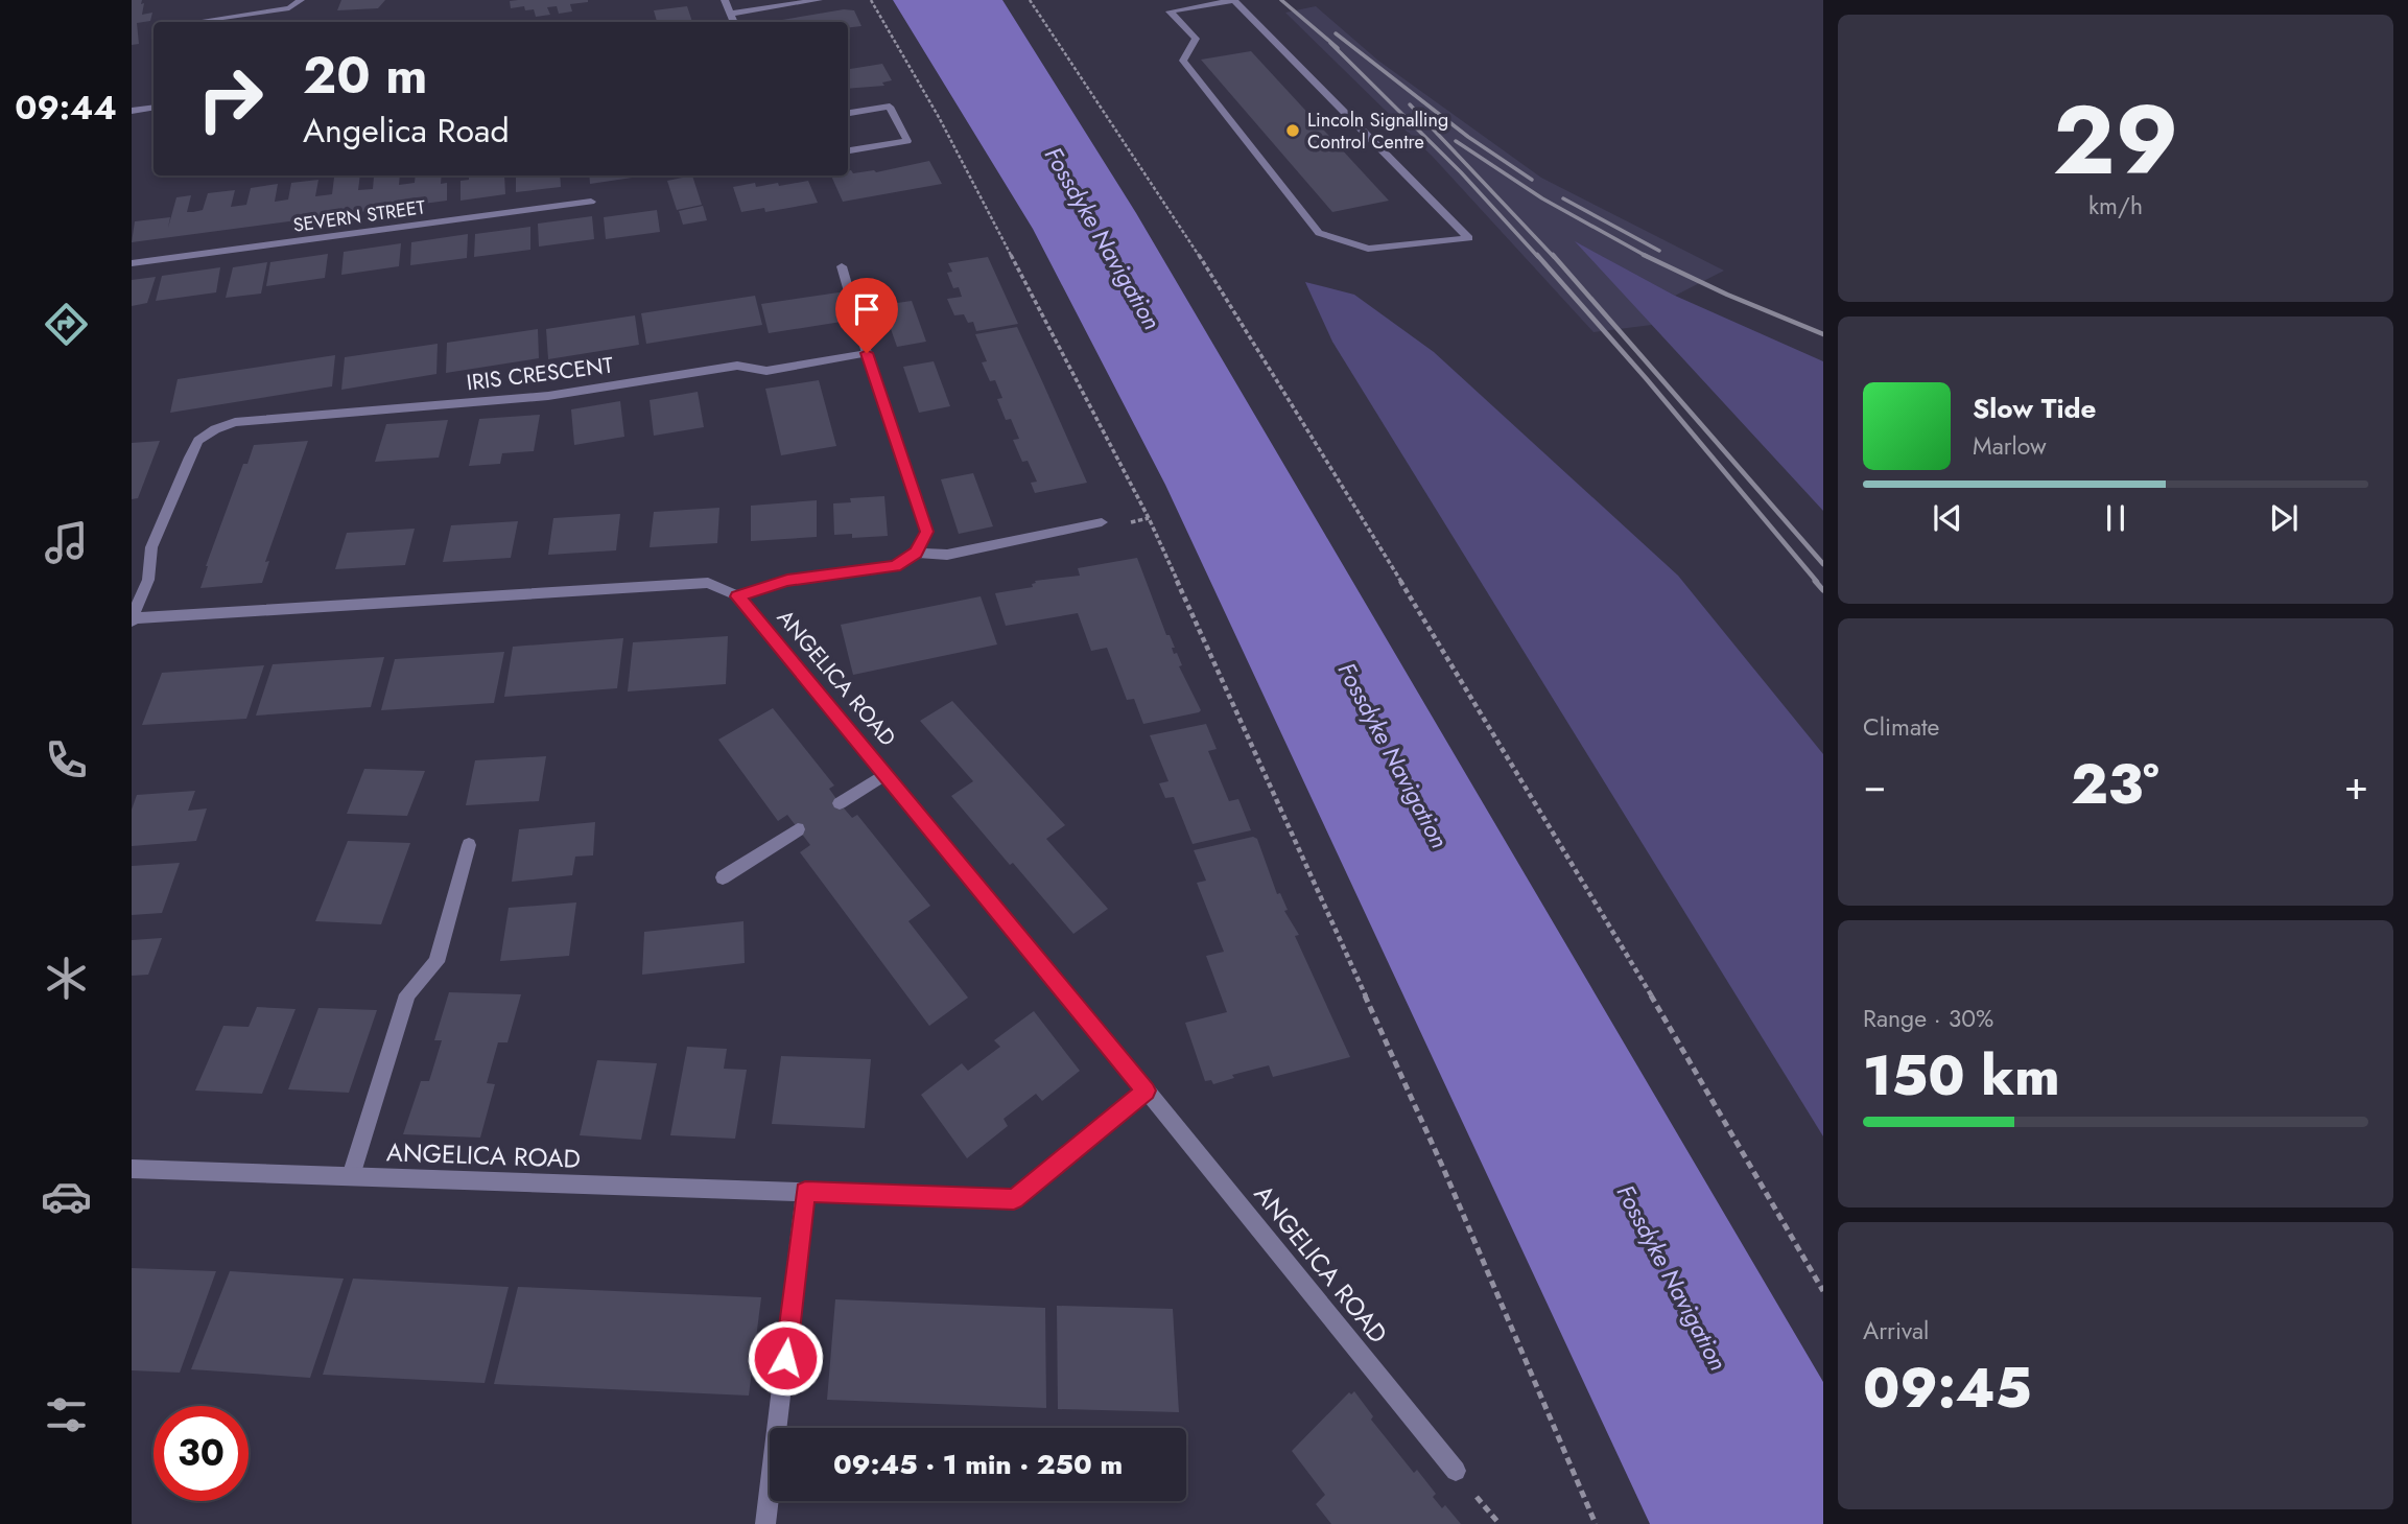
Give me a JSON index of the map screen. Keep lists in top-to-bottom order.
{
  "streets": {
    "street": ["SEVERN STREET", "IRIS CRESCENT", "ANGELICA ROAD"]
  },
  "crossings": [
    ["IRIS CRESCENT", "ANGELICA ROAD"]
  ],
  "water": ["Fossdyke Navigation"],
  "places": ["Lincoln Signalling Control Centre"],
  "page": {
    "tabs": "09:44",
    "tile": [
      ["29", "km/h"],
      "Climate",
      ["Range · 30%", "150 km"],
      ["Arrival", "09:45"]
    ],
    "turn": ["20 m", "Angelica Road"],
    "song": ["Slow Tide", "Marlow"],
    "heat": ["−", "23°", "+"],
    "limit": "30",
    "trip": "09:45 · 1 min · 250 m"
  }
}
